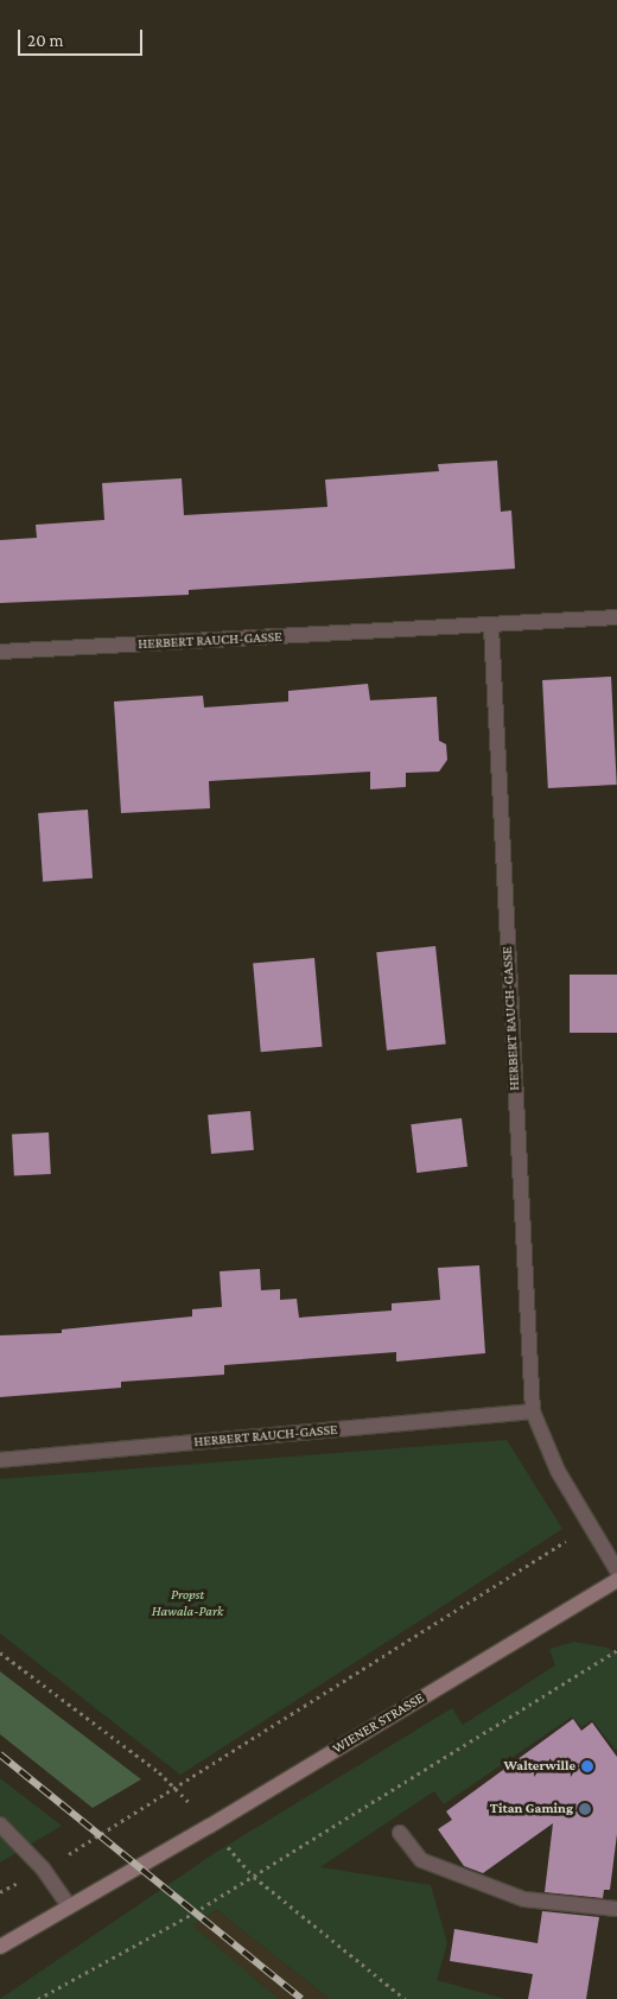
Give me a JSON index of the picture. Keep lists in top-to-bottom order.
{
  "streets": {
    "main road": ["WIENER STRASSE"],
    "street": ["HERBERT RAUCH-GASSE"]
  },
  "parks": ["Propst Hawala-Park"],
  "places": ["Walterwille", "Titan Gaming"],
  "scale_bar": "20 m"
}
